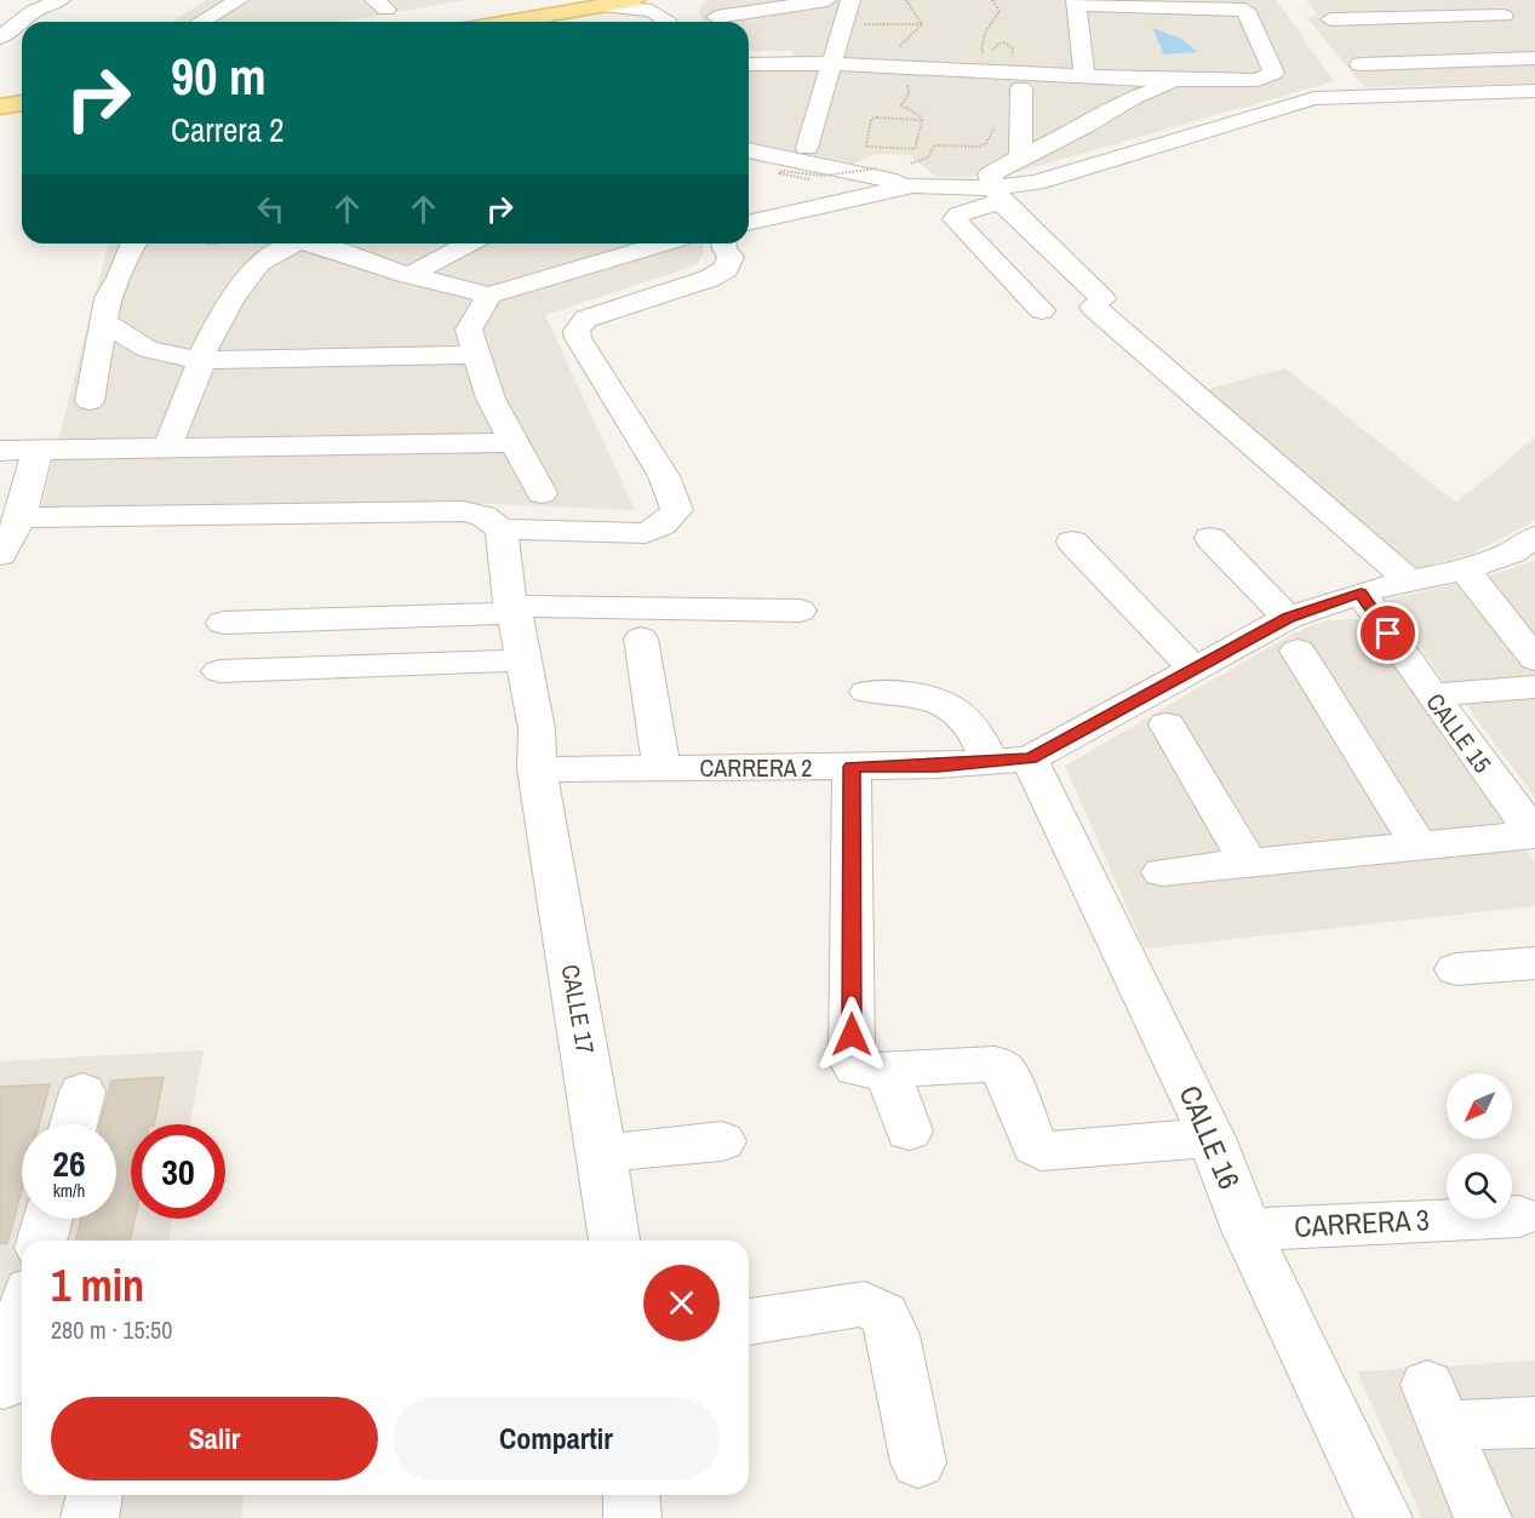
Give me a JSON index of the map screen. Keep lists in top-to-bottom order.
{
  "streets": {
    "street": [
      "CALLE 15",
      "CARRERA 2",
      "CALLE 17",
      "CALLE 16",
      "CARRERA 3"
    ]
  },
  "crossings": [
    ["CALLE 15", "CARRERA 2"],
    ["CARRERA 2", "CALLE 17"],
    ["CARRERA 2", "CALLE 16"],
    ["CALLE 16", "CARRERA 3"]
  ],
  "north": "bottom left",
  "page": {
    "turn": ["90 m", "Carrera 2"],
    "speed": "26 km/h",
    "limit": "30",
    "heading": ["1 min", "280 m · 15:50"],
    "buttons": ["Salir", "Compartir"]
  }
}
